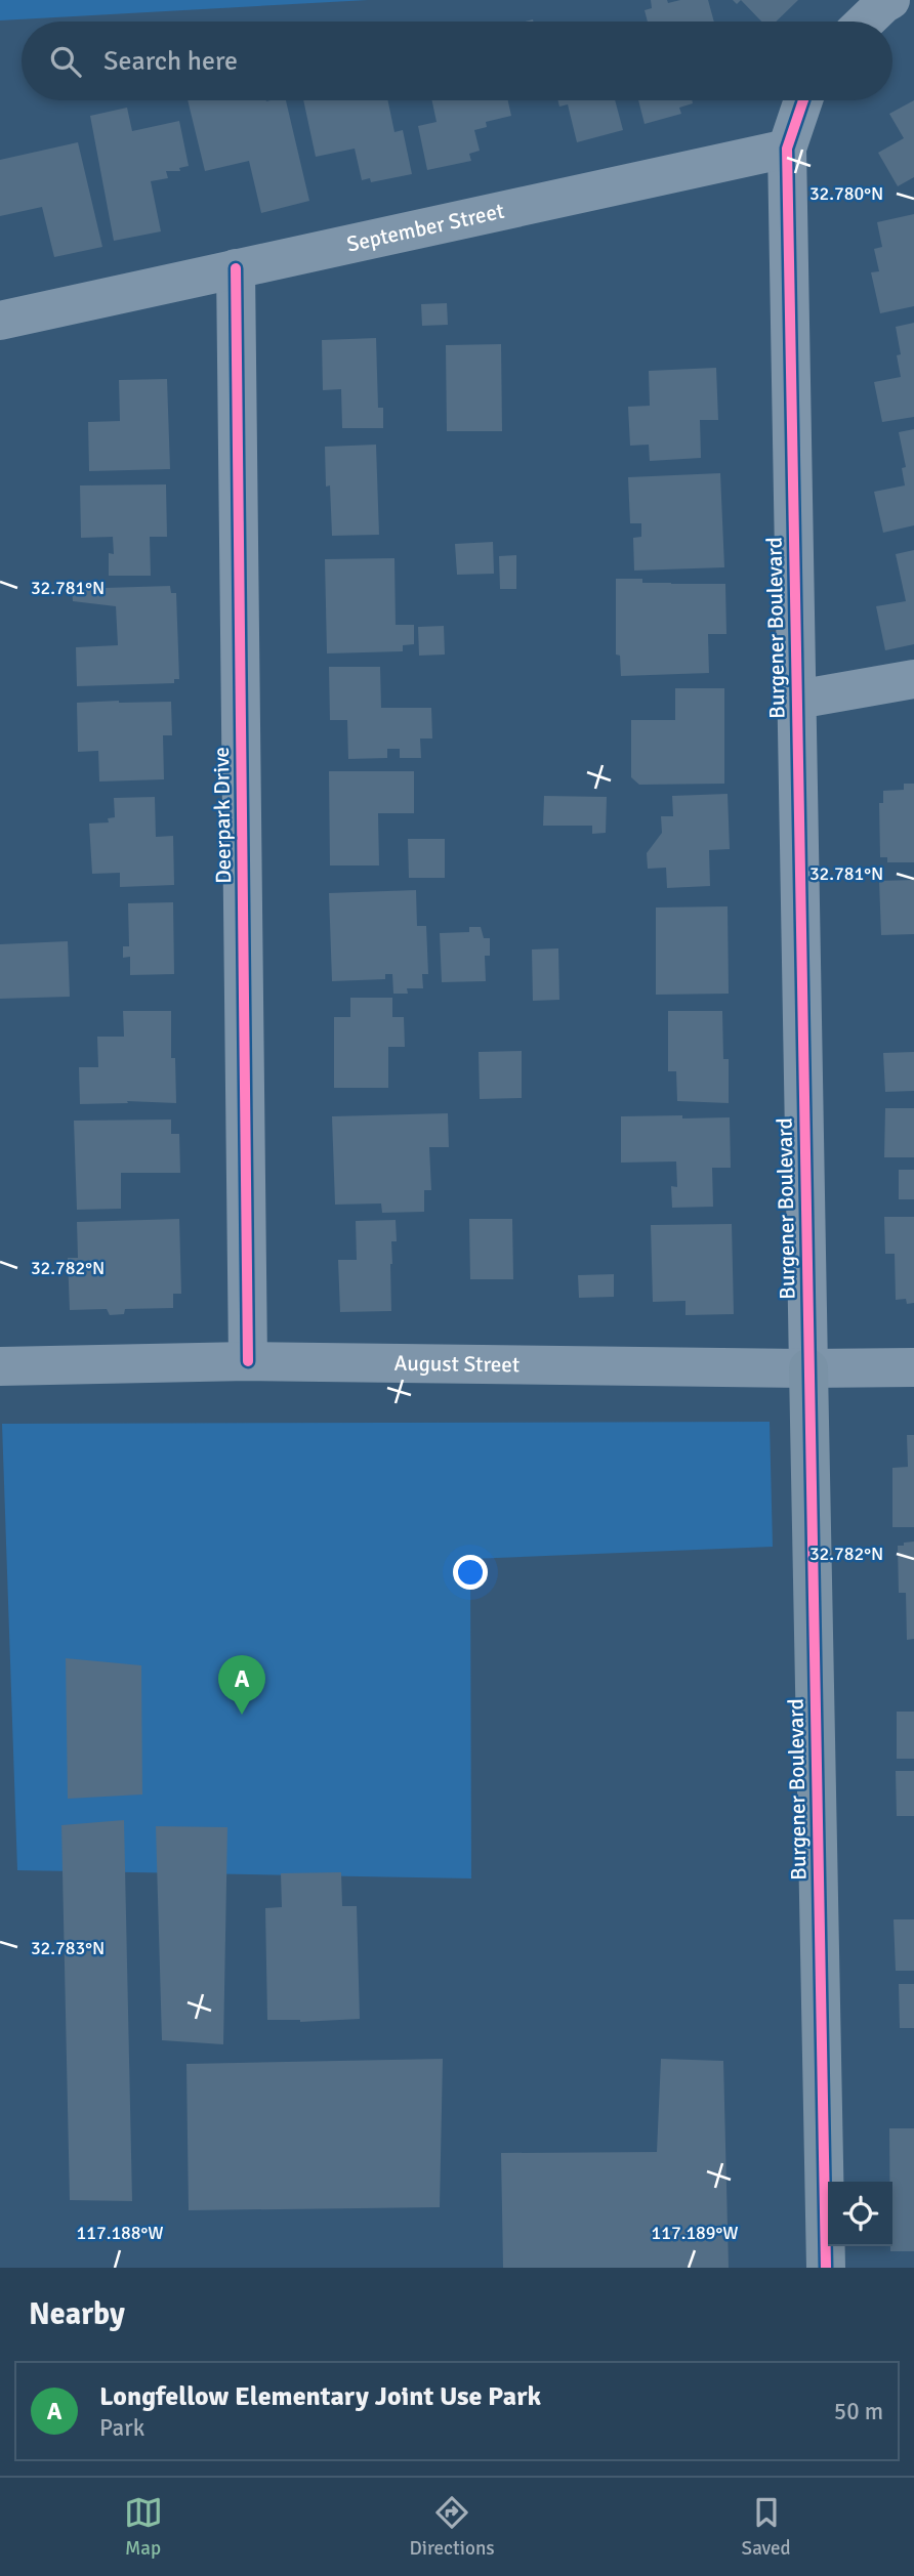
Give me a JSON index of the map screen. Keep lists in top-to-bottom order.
{
  "streets": {
    "street": [
      "September Street",
      "Burgener Boulevard",
      "Deerpark Drive",
      "August Street"
    ]
  },
  "crossings": [
    ["September Street", "Burgener Boulevard"],
    ["September Street", "Deerpark Drive"],
    ["Burgener Boulevard", "August Street"],
    ["Deerpark Drive", "August Street"]
  ],
  "page": {
    "search": "Search here",
    "pins": "A",
    "heading": "Nearby",
    "list": [
      {
        "mark": "A",
        "name": "Longfellow Elementary Joint Use Park",
        "note": "Park",
        "value": "50 m"
      }
    ],
    "nav": ["Map", "Directions", "Saved"]
  },
  "coordinates": [
    "32.780°N",
    "32.781°N",
    "32.782°N",
    "32.783°N",
    "117.188°W",
    "117.189°W"
  ]
}
